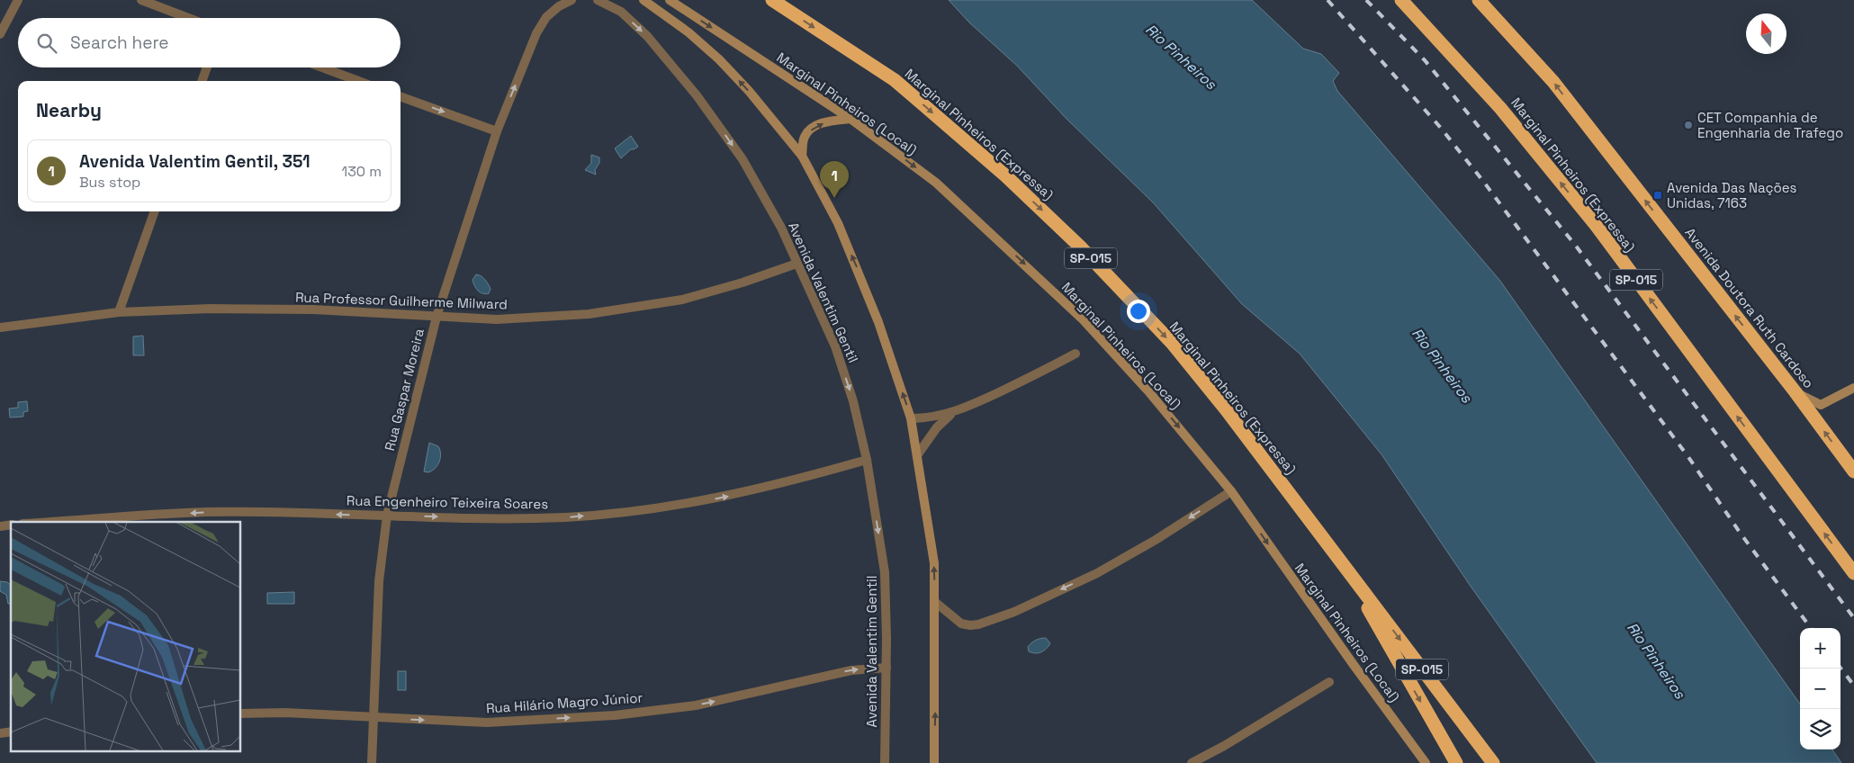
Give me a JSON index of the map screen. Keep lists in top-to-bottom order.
{
  "streets": {
    "highway": ["Marginal Pinheiros (Expressa)", "SP-015", "Avenida Doutora Ruth Cardoso"],
    "main road": ["Marginal Pinheiros (Local)"],
    "street": [
      "Avenida Valentim Gentil",
      "Rua Professor Guilherme Milward",
      "Rua Gaspar Moreira",
      "Rua Engenheiro Teixeira Soares",
      "Rua Hilário Magro Júnior"
    ]
  },
  "crossings": [
    ["Avenida Valentim Gentil", "Rua Professor Guilherme Milward"],
    ["Avenida Valentim Gentil", "Rua Engenheiro Teixeira Soares"],
    ["Avenida Valentim Gentil", "Rua Hilário Magro Júnior"],
    ["Rua Professor Guilherme Milward", "Rua Gaspar Moreira"],
    ["Rua Gaspar Moreira", "Rua Engenheiro Teixeira Soares"],
    ["Rua Gaspar Moreira", "Rua Hilário Magro Júnior"]
  ],
  "one_way": [
    "Marginal Pinheiros (Local)",
    "Avenida Valentim Gentil",
    "Avenida Doutora Ruth Cardoso",
    "Rua Hilário Magro Júnior"
  ],
  "water": ["Rio Pinheiros"],
  "places": {
    "other": ["CET Companhia de Engenharia de Trafego"],
    "transit": ["Avenida Das Nações Unidas, 7163"]
  },
  "north": "top",
  "page": {
    "search": "Search here",
    "heading": "Nearby",
    "list": [
      {
        "mark": "1",
        "name": "Avenida Valentim Gentil, 351",
        "note": "Bus stop",
        "value": "130 m"
      }
    ],
    "pins": "1",
    "map_buttons": ["+", "−"]
  }
}
